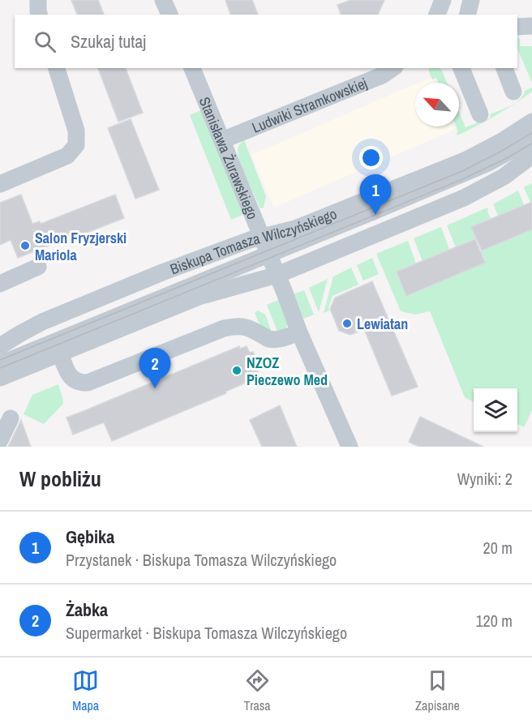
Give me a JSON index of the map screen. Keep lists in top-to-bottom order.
{
  "streets": {
    "street": ["Ludwiki Stramkowskiej", "Stanisława Żurawskiego", "Biskupa Tomasza Wilczyńskiego"]
  },
  "crossings": [
    ["Ludwiki Stramkowskiej", "Stanisława Żurawskiego"],
    ["Stanisława Żurawskiego", "Biskupa Tomasza Wilczyńskiego"]
  ],
  "places": ["Salon Fryzjerski Mariola", "Lewiatan", "NZOZ Pieczewo Med"],
  "north": "top left",
  "page": {
    "search": "Szukaj tutaj",
    "pins": ["1", "2"],
    "heading": ["W pobliżu", "Wyniki: 2"],
    "list": [
      {
        "mark": "1",
        "name": "Gębika",
        "note": "Przystanek · Biskupa Tomasza Wilczyńskiego",
        "value": "20 m"
      },
      {
        "mark": "2",
        "name": "Żabka",
        "note": "Supermarket · Biskupa Tomasza Wilczyńskiego",
        "value": "120 m"
      }
    ],
    "nav": ["Mapa", "Trasa", "Zapisane"]
  }
}
